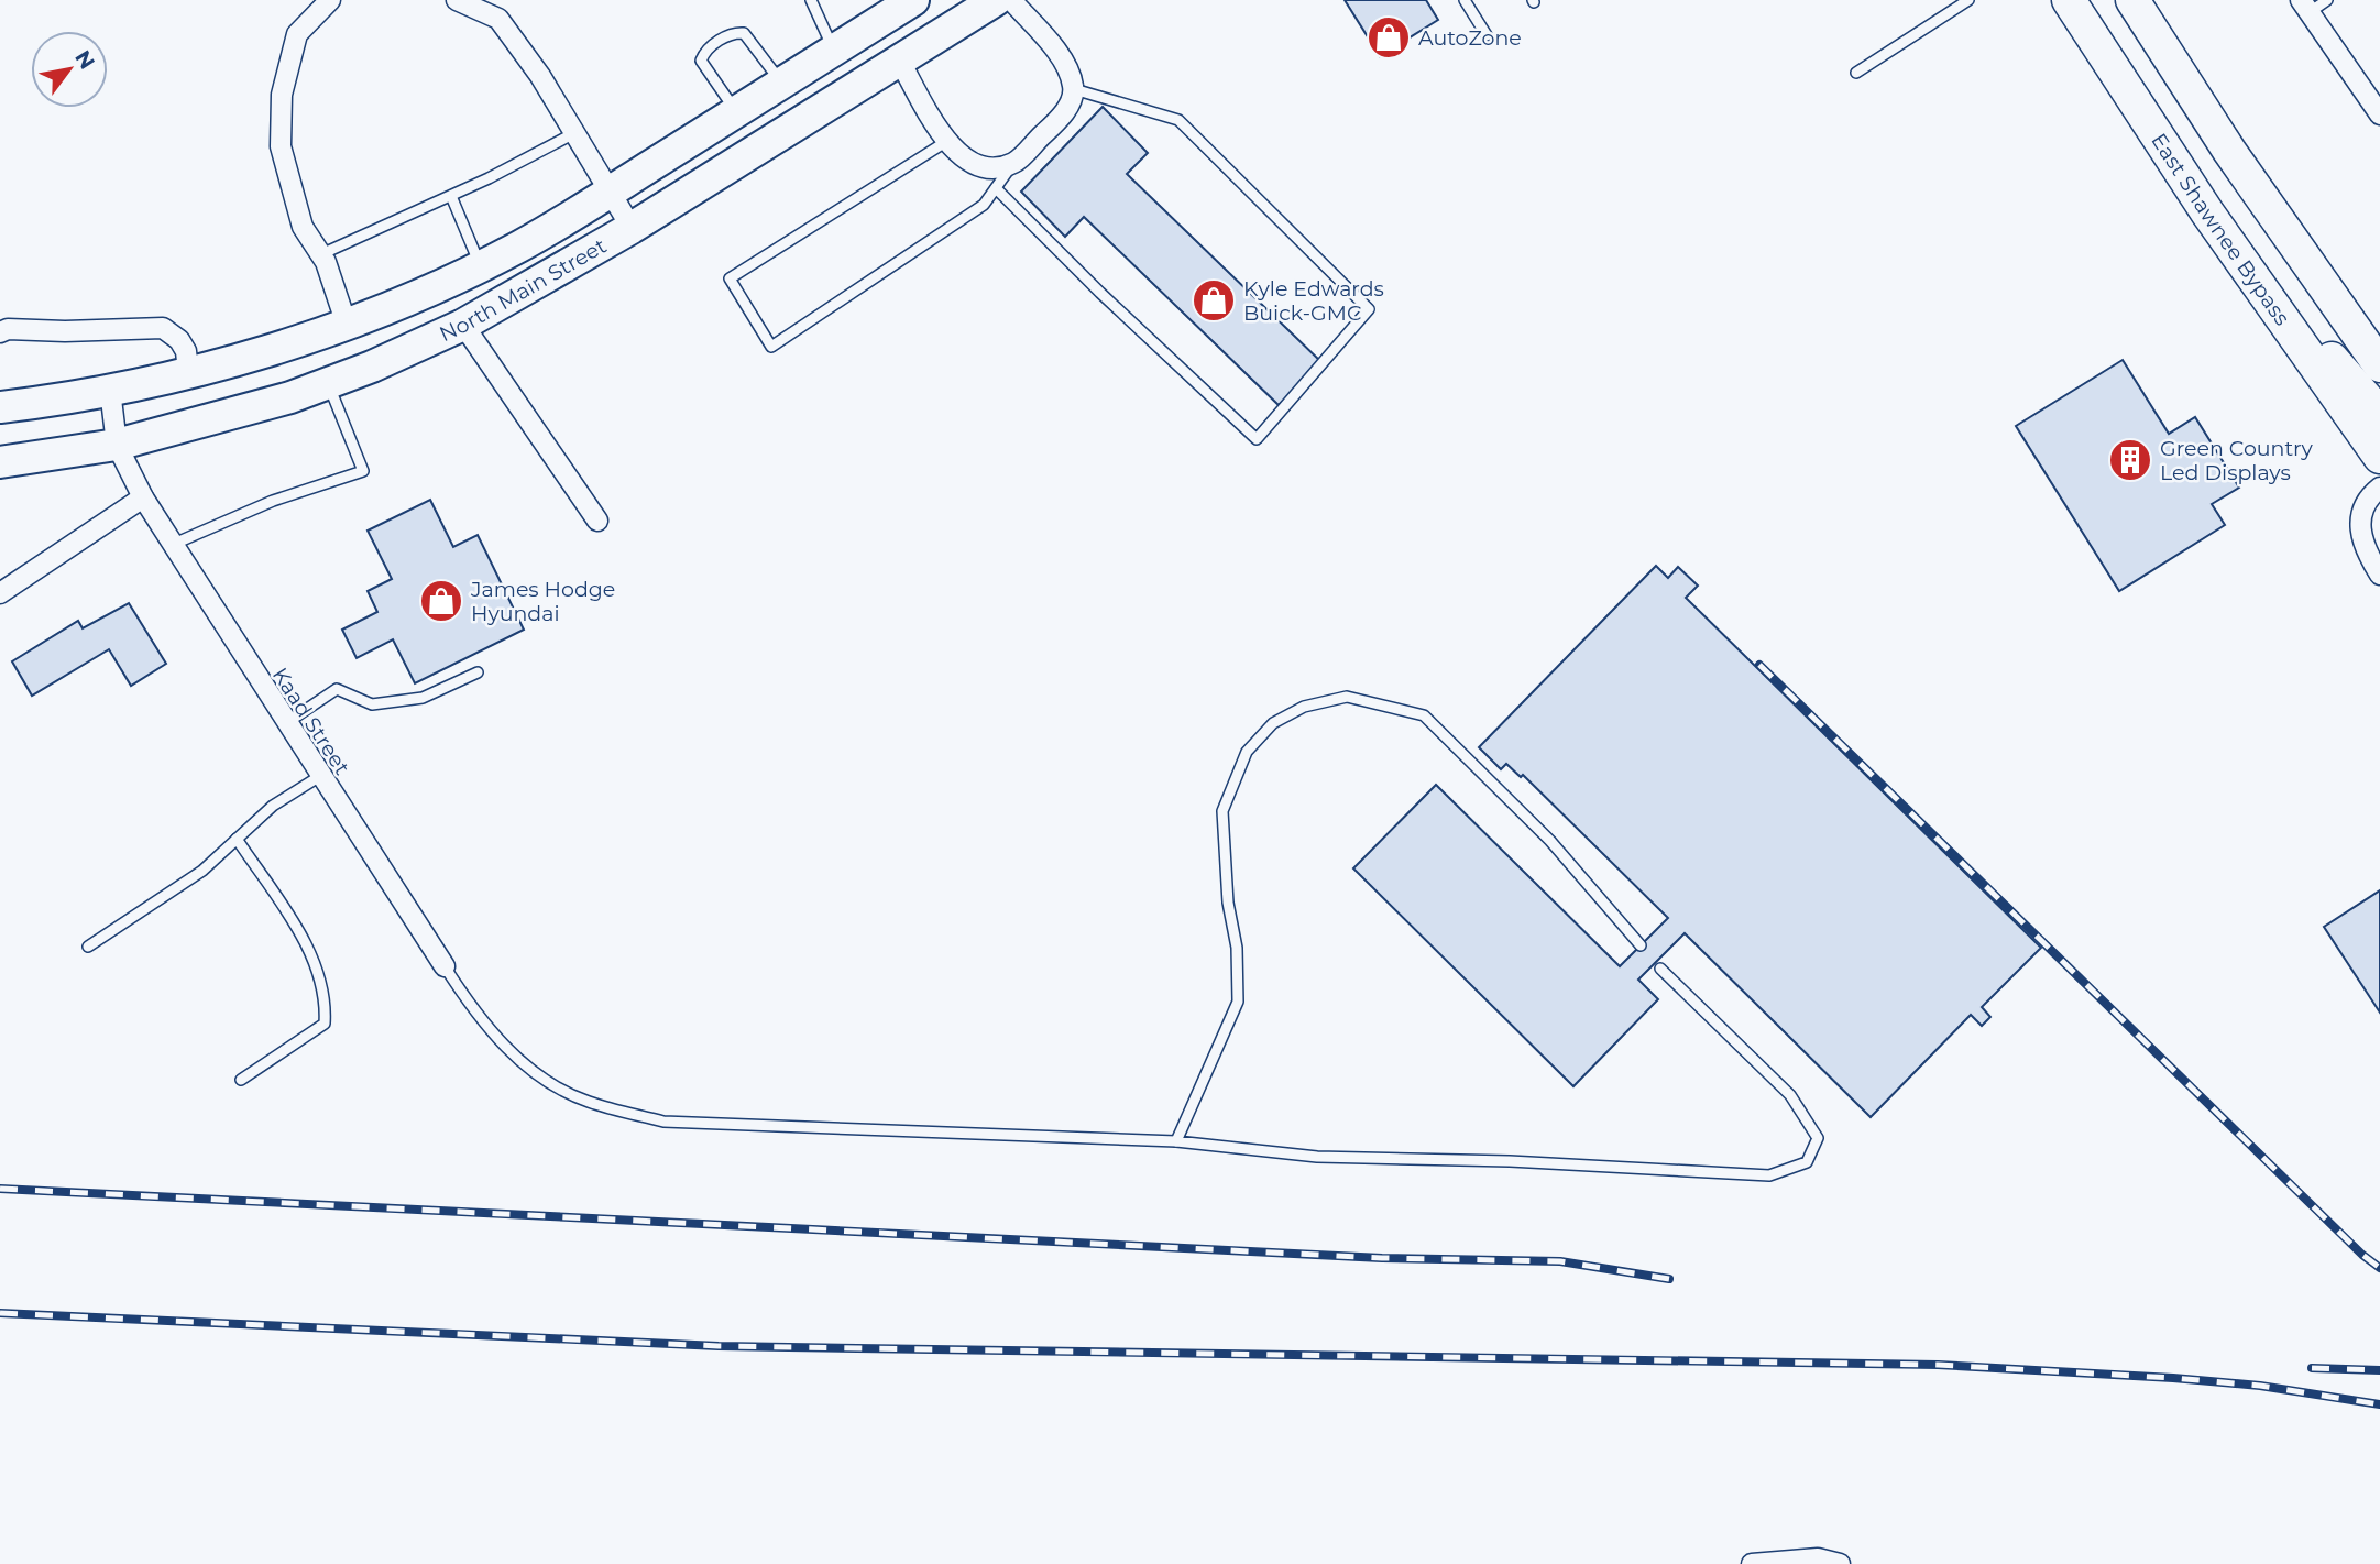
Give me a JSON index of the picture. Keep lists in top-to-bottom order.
{
  "streets": {
    "highway": ["East Shawnee Bypass"],
    "main road": ["North Main Street"],
    "street": ["Kaad Street"]
  },
  "crossings": [
    ["North Main Street", "Kaad Street"]
  ],
  "places": {
    "shop": ["AutoZone", "Kyle Edwards Buick-GMC", "James Hodge Hyundai"],
    "building": ["Green Country Led Displays"]
  },
  "north": "top right"
}
